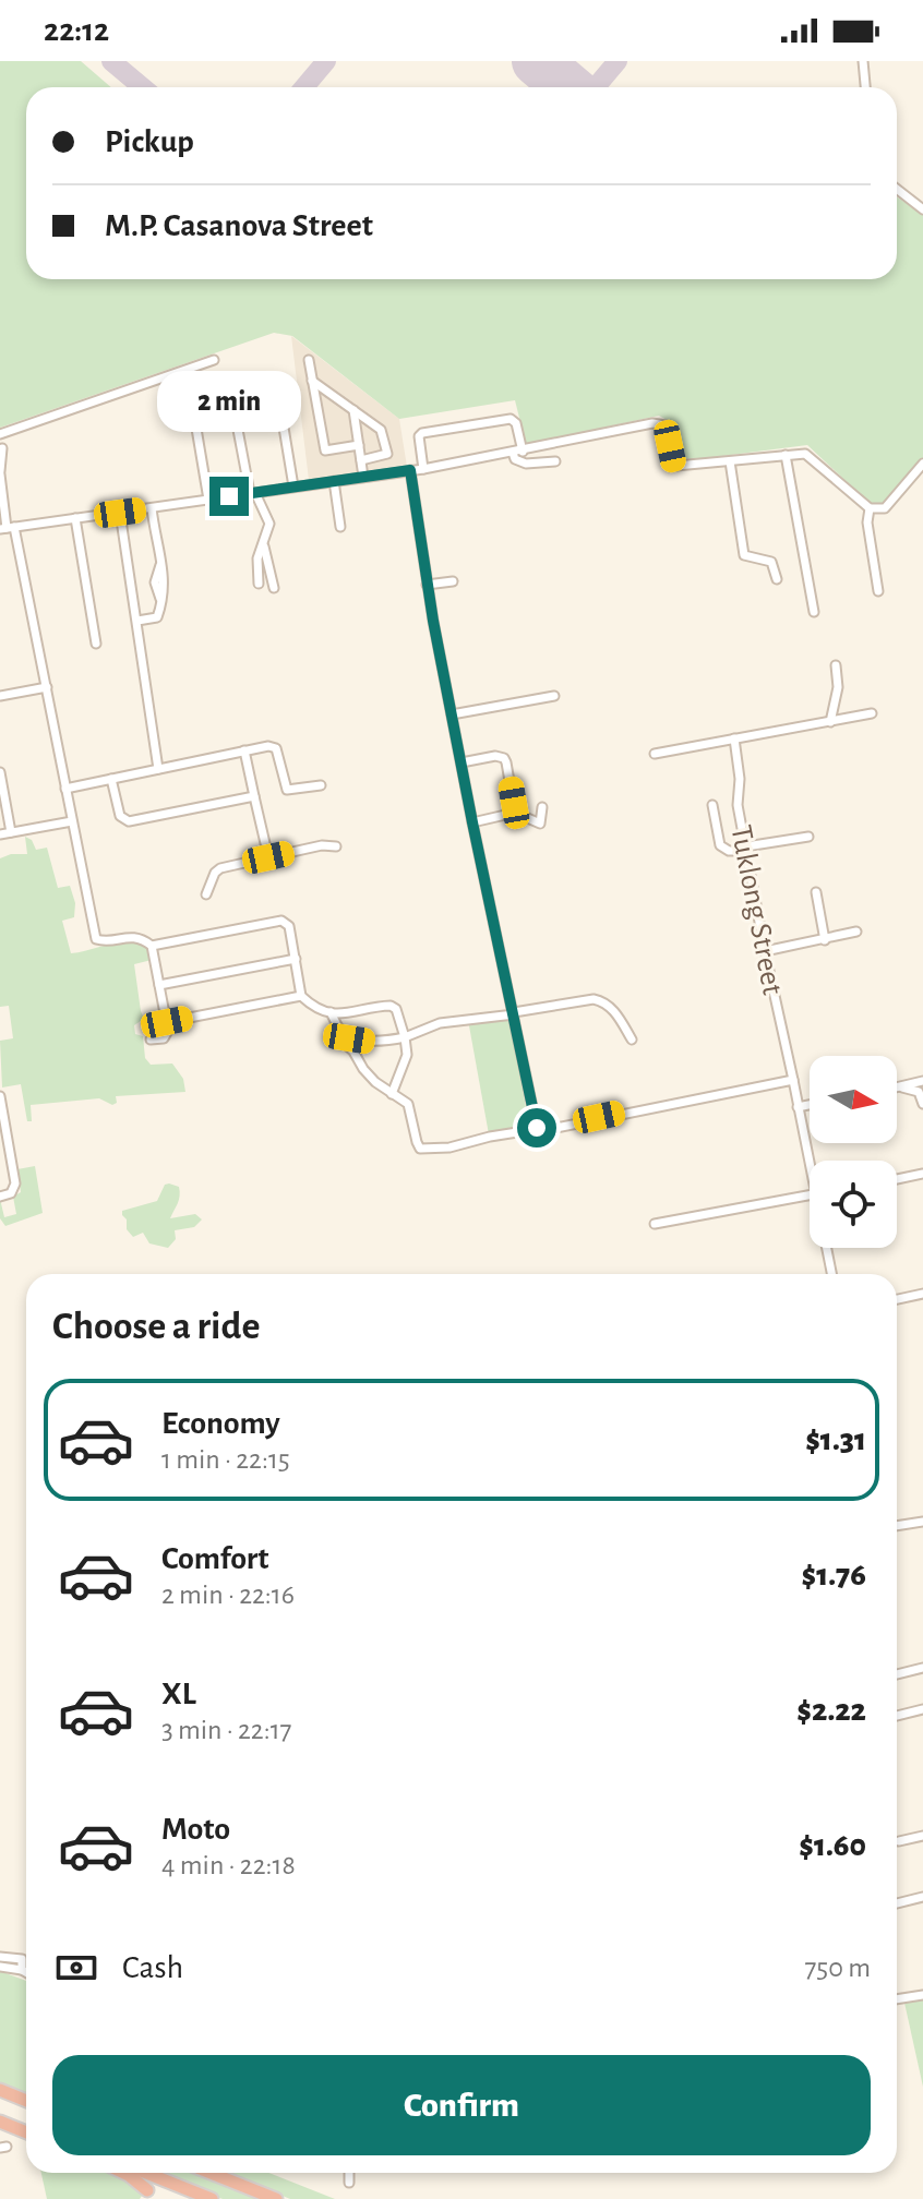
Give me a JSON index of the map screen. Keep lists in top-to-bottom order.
{
  "streets": {
    "street": ["Tuklong Street"]
  },
  "north": "right",
  "page": {
    "status": "22:12",
    "banner": ["Pickup", "M.P. Casanova Street"],
    "bubble": "2 min",
    "heading": "Choose a ride",
    "list": [
      {
        "name": "Economy",
        "note": "1 min · 22:15",
        "value": "$1.31"
      },
      {
        "name": "Comfort",
        "note": "2 min · 22:16",
        "value": "$1.76"
      },
      {
        "name": "XL",
        "note": "3 min · 22:17",
        "value": "$2.22"
      },
      {
        "name": "Moto",
        "note": "4 min · 22:18",
        "value": "$1.60"
      }
    ],
    "pay": ["Cash", "750 m"],
    "buttons": "Confirm"
  }
}
